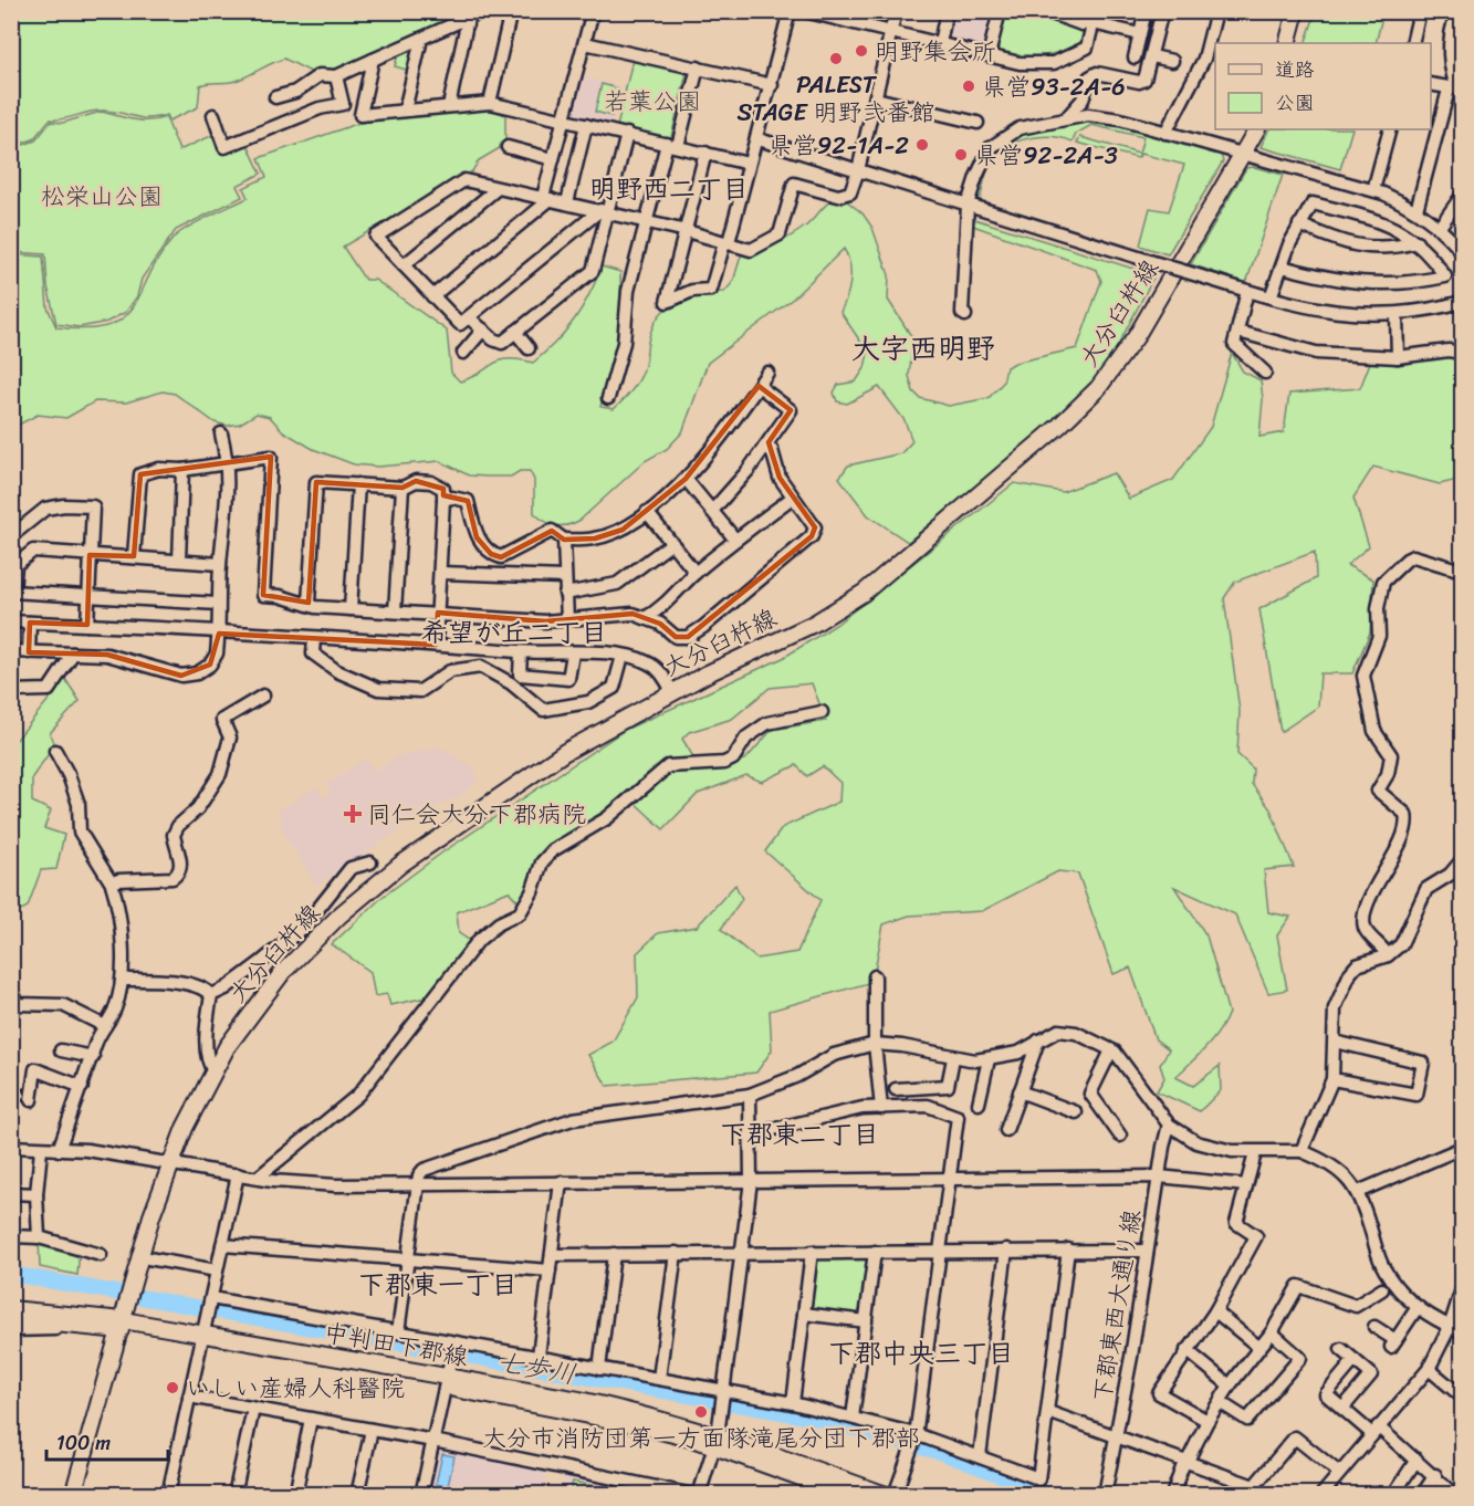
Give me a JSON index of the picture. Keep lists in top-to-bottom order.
{
  "streets": {
    "main road": ["大分臼杵線", "中判田下郡線"],
    "street": ["下郡東西大通り線"]
  },
  "crossings": [
    ["大分臼杵線", "中判田下郡線"]
  ],
  "districts": [
    "明野西二丁目",
    "大字西明野",
    "希望が丘二丁目",
    "下郡東二丁目",
    "下郡東一丁目",
    "下郡中央三丁目"
  ],
  "water": ["七歩川"],
  "parks": ["若葉公園", "松栄山公園"],
  "places": {
    "other": [
      "明野集会所",
      "PALEST STAGE 明野弐番館",
      "県営93-2A-6",
      "県営92-1A-2",
      "県営92-2A-3",
      "いしい産婦人科醫院",
      "大分市消防団第一方面隊滝尾分団下郡部"
    ],
    "health": ["同仁会大分下郡病院"]
  },
  "legend": ["道路", "公園"],
  "scale_bar": "100 m"
}
